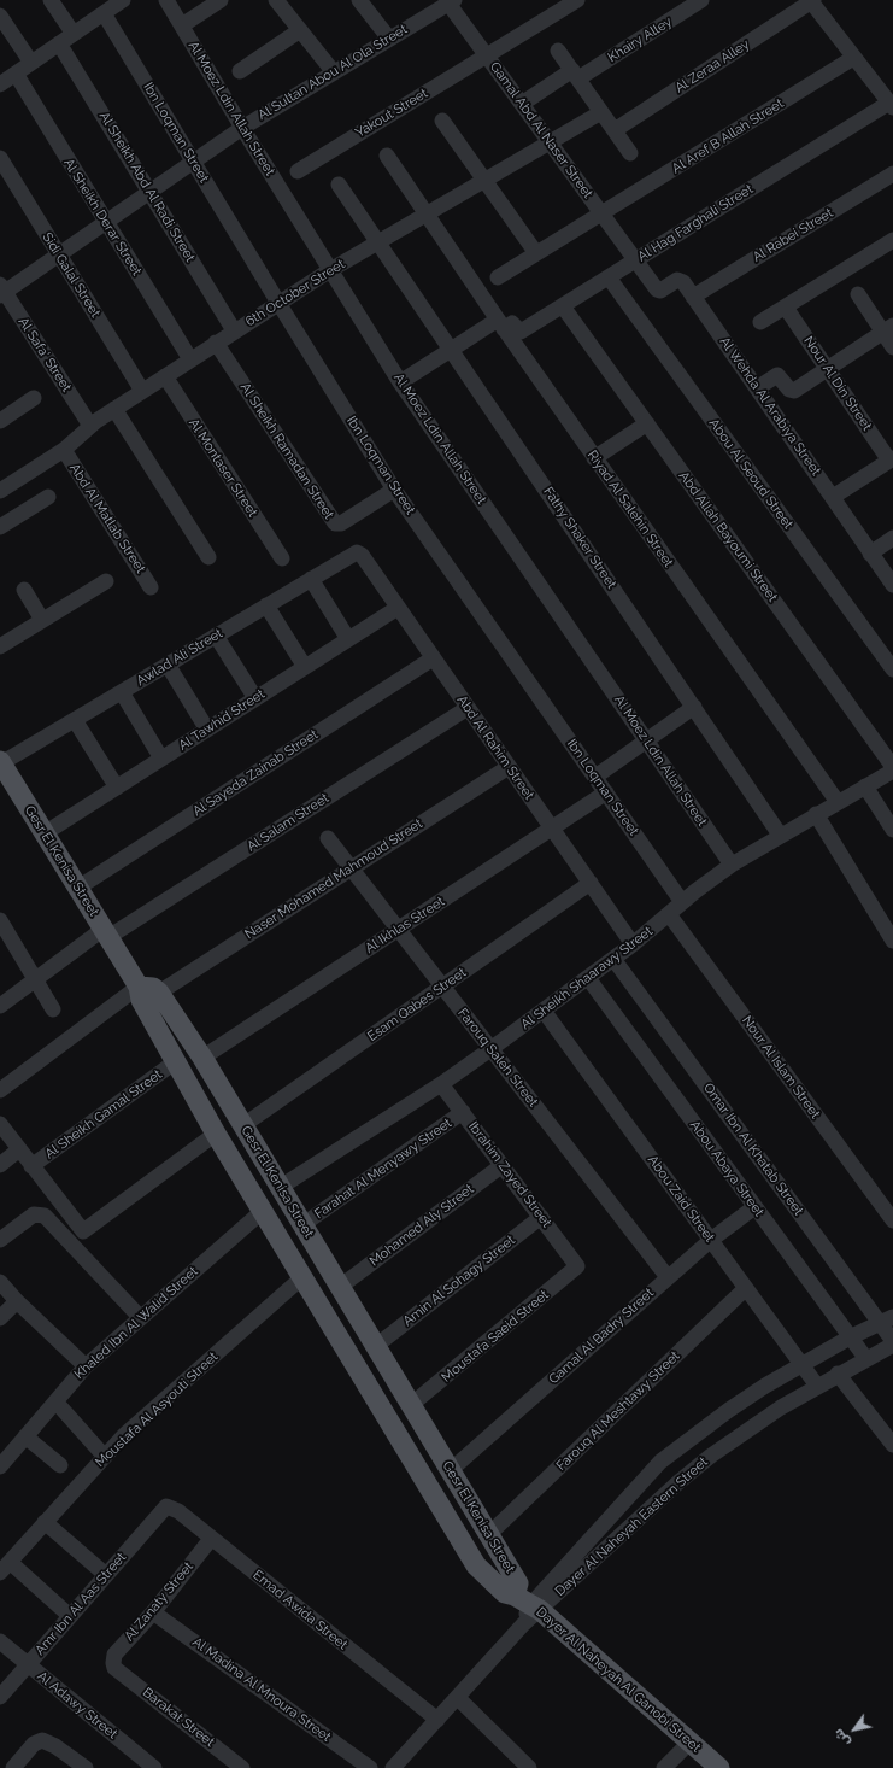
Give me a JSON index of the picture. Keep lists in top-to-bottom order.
{
  "streets": {
    "main road": ["Gesr El Kenisa Street", "Dayer Al Naheyah Al Ganobi Street"],
    "street": [
      "Khairy Alley",
      "Al Zeraa Alley",
      "Al Sultan Abou Al Ola Street",
      "Al Moez Ldin Allah Street",
      "Yakout Street",
      "Gamal Abd Al Naser Street",
      "Ibn Loqman Street",
      "Al Aref B Allah Street",
      "Al Sheikh Abd Al Radi Street",
      "Al Sheikh Derar Street",
      "Al Hag Farghali Street",
      "Al Rabei Street",
      "Sidi Galal Street",
      "6th October Street",
      "Al Safa' Street",
      "Nour Al Din Street",
      "Al Wehda Al Arabiya Street",
      "Al Sheikh Ramadan Street",
      "Al Montaser Street",
      "Abou Al Seoud Street",
      "Riyad Al Salehin Street",
      "Abd Al Matlab Street",
      "Abd Allah Bayoumi Street",
      "Fathy Shaker Street",
      "Awlad Ali Street",
      "Al Tawhid Street",
      "Abd Al Rahim Street",
      "Al Sayeda Zainab Street",
      "Al Salam Street",
      "Naser Mohamed Mahmoud Street",
      "Al Ikhlas Street",
      "Al Sheikh Shaarawy Street",
      "Esam Qabes Street",
      "Farouq Saleh Street",
      "Nour Al Islam Street",
      "Al Sheikh Gamal Street",
      "Omar Ibn Al Khatab Street",
      "Farahat Al Menyawy Street",
      "Abou Abaya Street",
      "Ibrahim Zayed Street",
      "Abou Zaid Street",
      "Mohamed Aly Street",
      "Amin Al Sohagy Street",
      "Khaled Ibn Al Walid Street",
      "Moustafa Saeid Street",
      "Gamal Al Badry Street",
      "Moustafa Al Asyouti Street",
      "Farouq Al Meshtawy Street",
      "Dayer Al Naheyah Eastern Street",
      "Al Zanaty Street",
      "Amr Ibn Al Aas Street",
      "Emad Awida Street",
      "Al Madina Al Mnoura Street",
      "Al Adawy Street",
      "Barakat Street"
    ]
  },
  "crossings": [
    ["Khairy Alley", "Gamal Abd Al Naser Street"],
    ["Al Sultan Abou Al Ola Street", "Al Moez Ldin Allah Street"],
    ["Al Sultan Abou Al Ola Street", "Gamal Abd Al Naser Street"],
    ["Al Sultan Abou Al Ola Street", "Ibn Loqman Street"],
    ["Al Sultan Abou Al Ola Street", "Al Sheikh Abd Al Radi Street"],
    ["Al Sultan Abou Al Ola Street", "Al Sheikh Derar Street"],
    ["Al Sultan Abou Al Ola Street", "Sidi Galal Street"],
    ["Al Sultan Abou Al Ola Street", "Al Safa' Street"],
    ["Al Moez Ldin Allah Street", "6th October Street"],
    ["Al Moez Ldin Allah Street", "Al Sheikh Shaarawy Street"],
    ["Yakout Street", "Gamal Abd Al Naser Street"],
    ["Gamal Abd Al Naser Street", "Al Aref B Allah Street"],
    ["Gamal Abd Al Naser Street", "Al Hag Farghali Street"],
    ["Gamal Abd Al Naser Street", "6th October Street"],
    ["Gamal Abd Al Naser Street", "Al Wehda Al Arabiya Street"],
    ["Ibn Loqman Street", "6th October Street"],
    ["Ibn Loqman Street", "Al Sheikh Ramadan Street"],
    ["Ibn Loqman Street", "Al Ikhlas Street"],
    ["Ibn Loqman Street", "Al Sheikh Shaarawy Street"],
    ["Al Sheikh Abd Al Radi Street", "6th October Street"],
    ["Al Sheikh Derar Street", "6th October Street"],
    ["Al Hag Farghali Street", "Al Wehda Al Arabiya Street"],
    ["Al Hag Farghali Street", "Abou Al Seoud Street"],
    ["Al Hag Farghali Street", "Riyad Al Salehin Street"],
    ["Al Hag Farghali Street", "Abd Allah Bayoumi Street"],
    ["Al Rabei Street", "Al Wehda Al Arabiya Street"],
    ["Sidi Galal Street", "6th October Street"],
    ["6th October Street", "Al Safa' Street"],
    ["6th October Street", "Al Sheikh Ramadan Street"],
    ["6th October Street", "Al Montaser Street"],
    ["6th October Street", "Riyad Al Salehin Street"],
    ["6th October Street", "Abd Al Matlab Street"],
    ["6th October Street", "Fathy Shaker Street"],
    ["Riyad Al Salehin Street", "Al Sheikh Shaarawy Street"],
    ["Abd Allah Bayoumi Street", "Al Sheikh Shaarawy Street"],
    ["Fathy Shaker Street", "Al Sheikh Shaarawy Street"],
    ["Awlad Ali Street", "Abd Al Rahim Street"],
    ["Awlad Ali Street", "Gesr El Kenisa Street"],
    ["Al Tawhid Street", "Abd Al Rahim Street"],
    ["Al Tawhid Street", "Gesr El Kenisa Street"],
    ["Abd Al Rahim Street", "Al Sayeda Zainab Street"],
    ["Abd Al Rahim Street", "Al Salam Street"],
    ["Abd Al Rahim Street", "Naser Mohamed Mahmoud Street"],
    ["Abd Al Rahim Street", "Al Ikhlas Street"],
    ["Abd Al Rahim Street", "Al Sheikh Shaarawy Street"],
    ["Abd Al Rahim Street", "Esam Qabes Street"],
    ["Al Sayeda Zainab Street", "Gesr El Kenisa Street"],
    ["Al Salam Street", "Gesr El Kenisa Street"],
    ["Gesr El Kenisa Street", "Naser Mohamed Mahmoud Street"],
    ["Gesr El Kenisa Street", "Al Ikhlas Street"],
    ["Gesr El Kenisa Street", "Al Sheikh Shaarawy Street"],
    ["Gesr El Kenisa Street", "Esam Qabes Street"],
    ["Gesr El Kenisa Street", "Al Sheikh Gamal Street"],
    ["Gesr El Kenisa Street", "Farahat Al Menyawy Street"],
    ["Gesr El Kenisa Street", "Mohamed Aly Street"],
    ["Gesr El Kenisa Street", "Amin Al Sohagy Street"],
    ["Gesr El Kenisa Street", "Khaled Ibn Al Walid Street"],
    ["Gesr El Kenisa Street", "Moustafa Saeid Street"],
    ["Gesr El Kenisa Street", "Gamal Al Badry Street"],
    ["Gesr El Kenisa Street", "Moustafa Al Asyouti Street"],
    ["Gesr El Kenisa Street", "Farouq Al Meshtawy Street"],
    ["Gesr El Kenisa Street", "Dayer Al Naheyah Eastern Street"],
    ["Gesr El Kenisa Street", "Dayer Al Naheyah Al Ganobi Street"],
    ["Naser Mohamed Mahmoud Street", "Farouq Saleh Street"],
    ["Al Ikhlas Street", "Farouq Saleh Street"],
    ["Al Sheikh Shaarawy Street", "Farouq Saleh Street"],
    ["Al Sheikh Shaarawy Street", "Nour Al Islam Street"],
    ["Al Sheikh Shaarawy Street", "Omar Ibn Al Khatab Street"],
    ["Al Sheikh Shaarawy Street", "Abou Abaya Street"],
    ["Al Sheikh Shaarawy Street", "Ibrahim Zayed Street"],
    ["Al Sheikh Shaarawy Street", "Abou Zaid Street"],
    ["Esam Qabes Street", "Farouq Saleh Street"],
    ["Farouq Saleh Street", "Gamal Al Badry Street"],
    ["Omar Ibn Al Khatab Street", "Dayer Al Naheyah Eastern Street"],
    ["Farahat Al Menyawy Street", "Ibrahim Zayed Street"],
    ["Abou Abaya Street", "Gamal Al Badry Street"],
    ["Abou Abaya Street", "Dayer Al Naheyah Eastern Street"],
    ["Ibrahim Zayed Street", "Mohamed Aly Street"],
    ["Ibrahim Zayed Street", "Amin Al Sohagy Street"],
    ["Ibrahim Zayed Street", "Moustafa Saeid Street"],
    ["Abou Zaid Street", "Gamal Al Badry Street"],
    ["Abou Zaid Street", "Farouq Al Meshtawy Street"],
    ["Abou Zaid Street", "Dayer Al Naheyah Eastern Street"],
    ["Dayer Al Naheyah Eastern Street", "Emad Awida Street"],
    ["Dayer Al Naheyah Eastern Street", "Dayer Al Naheyah Al Ganobi Street"],
    ["Al Zanaty Street", "Emad Awida Street"],
    ["Al Zanaty Street", "Al Madina Al Mnoura Street"],
    ["Al Zanaty Street", "Barakat Street"],
    ["Amr Ibn Al Aas Street", "Emad Awida Street"],
    ["Amr Ibn Al Aas Street", "Al Adawy Street"]
  ],
  "north": "bottom left"
}
